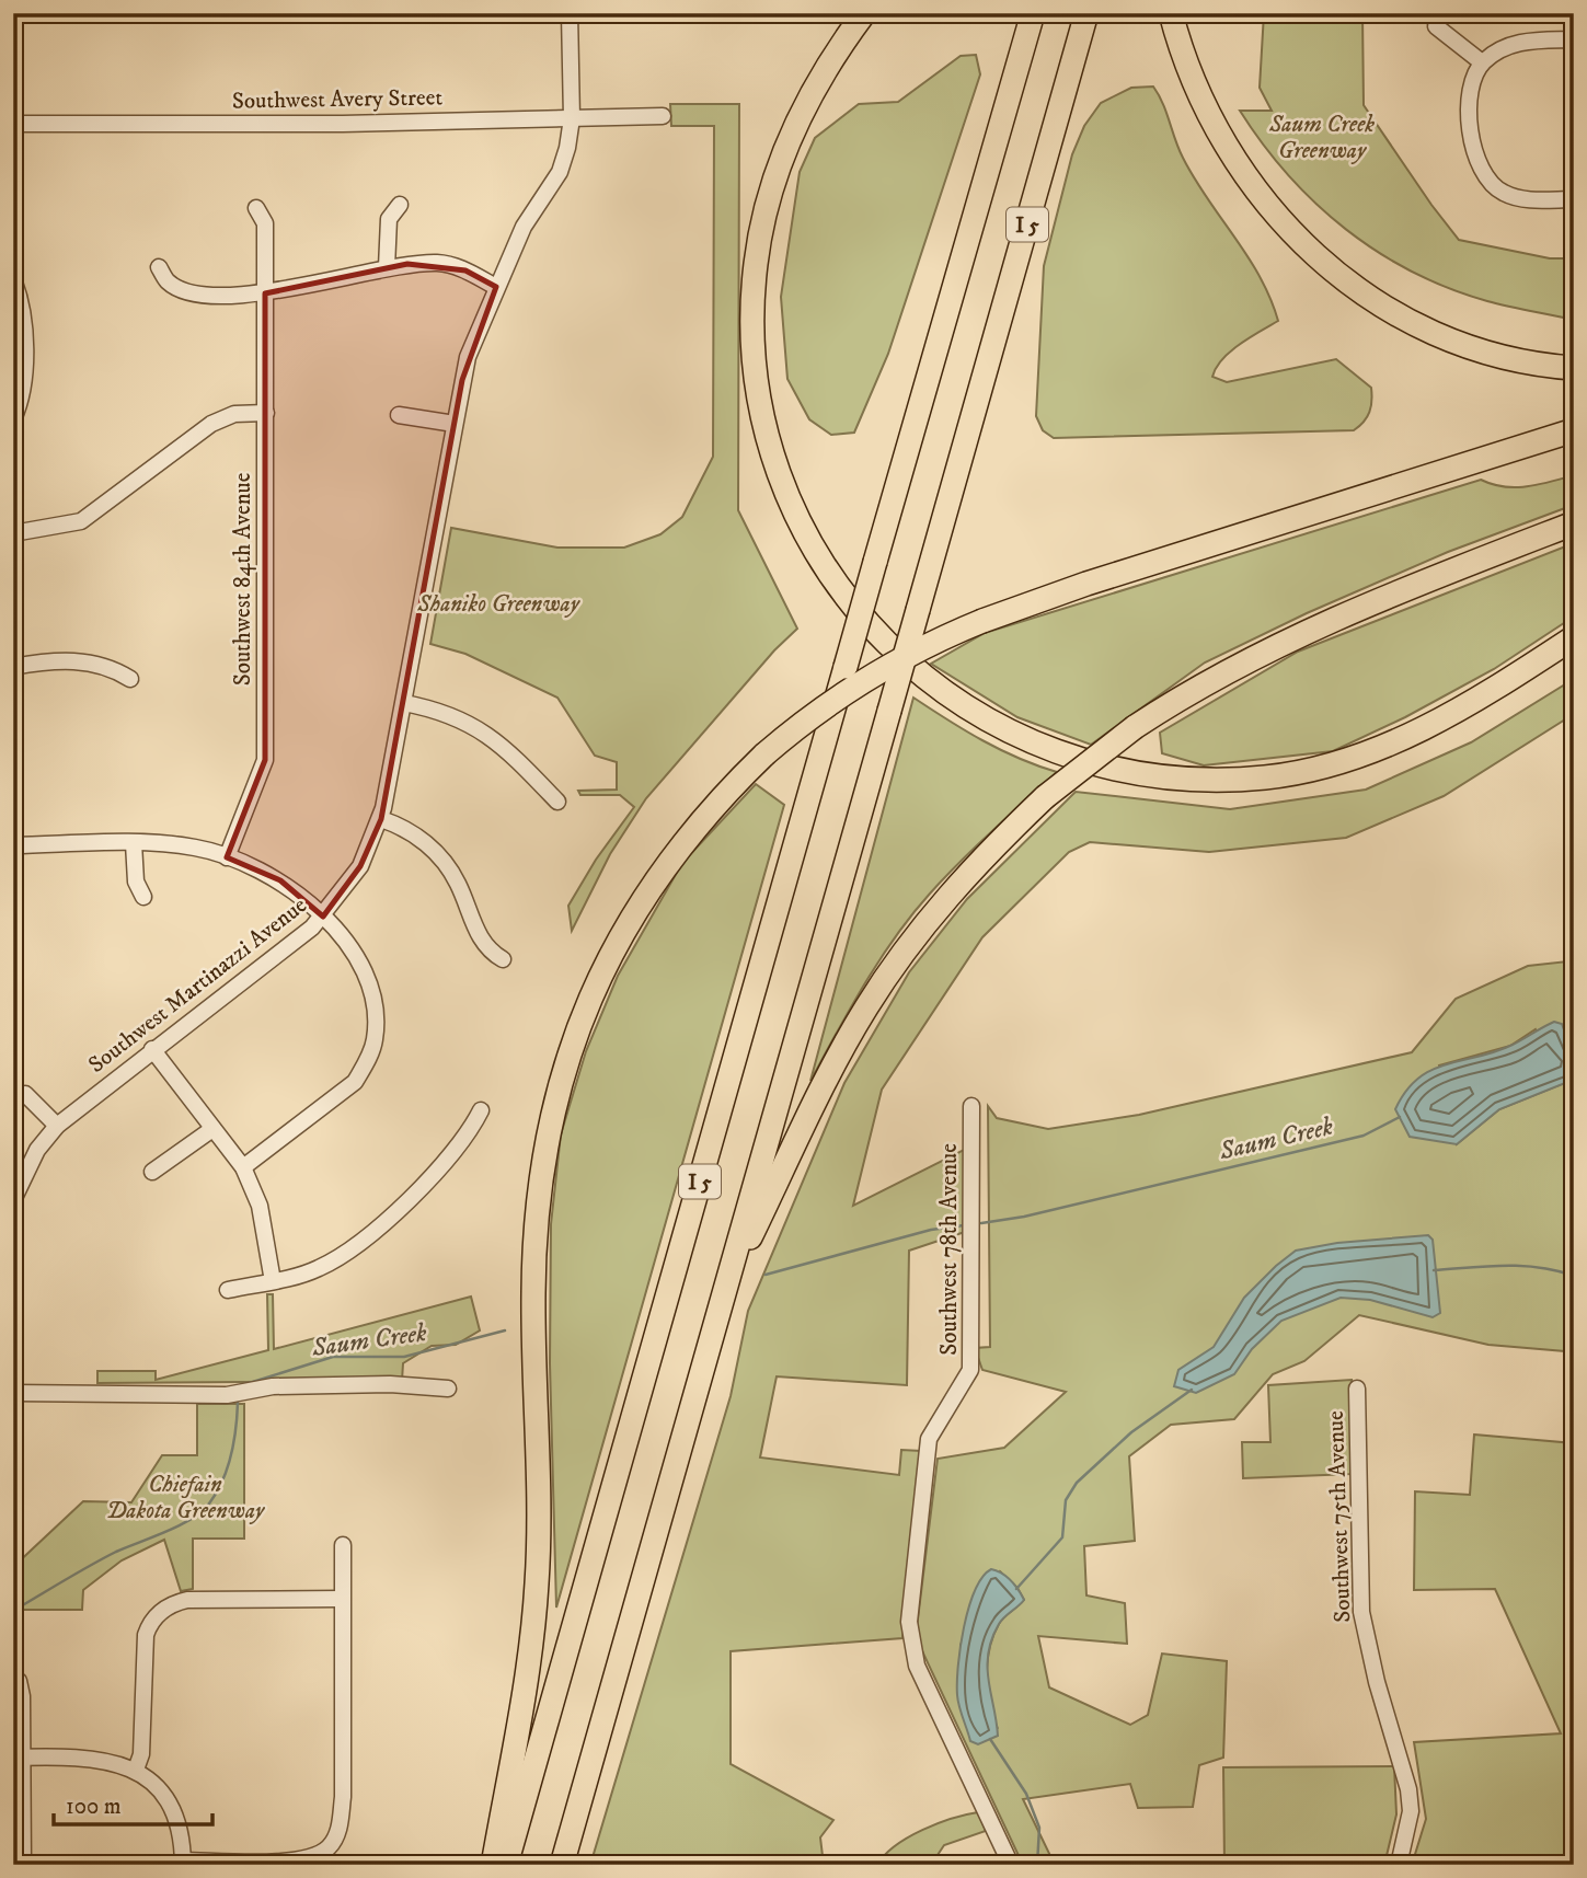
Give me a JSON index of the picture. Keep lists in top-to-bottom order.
{
  "streets": {
    "highway": ["I 5"],
    "street": [
      "Southwest Avery Street",
      "Southwest 84th Avenue",
      "Southwest Martinazzi Avenue",
      "Southwest 78th Avenue",
      "Southwest 75th Avenue"
    ]
  },
  "crossings": [
    ["Southwest Avery Street", "Southwest Martinazzi Avenue"]
  ],
  "water": ["Saum Creek"],
  "parks": ["Saum Creek Greenway", "Shaniko Greenway", "Chiefain Dakota Greenway"],
  "scale_bar": "100 m"
}
